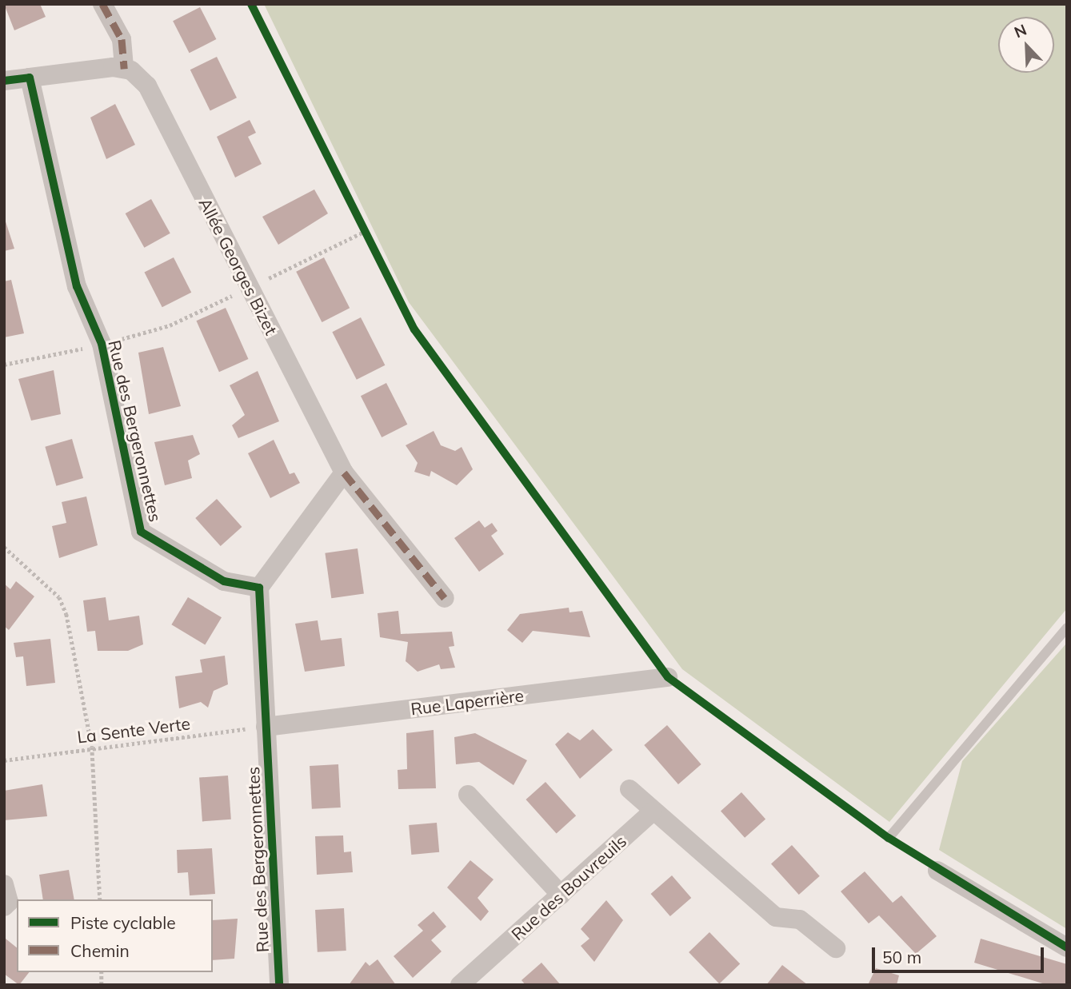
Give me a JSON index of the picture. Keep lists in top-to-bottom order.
{
  "streets": {
    "street": [
      "Allée Georges Bizet",
      "Rue des Bergeronnettes",
      "Rue Laperrière",
      "Rue des Bouvreuils"
    ],
    "path": ["La Sente Verte"]
  },
  "crossings": [
    ["Rue des Bergeronnettes", "Rue Laperrière"],
    ["Rue des Bergeronnettes", "La Sente Verte"],
    ["Rue Laperrière", "La Sente Verte"]
  ],
  "legend": ["Piste cyclable", "Chemin"],
  "scale_bar": "50 m",
  "north": "top left"
}
